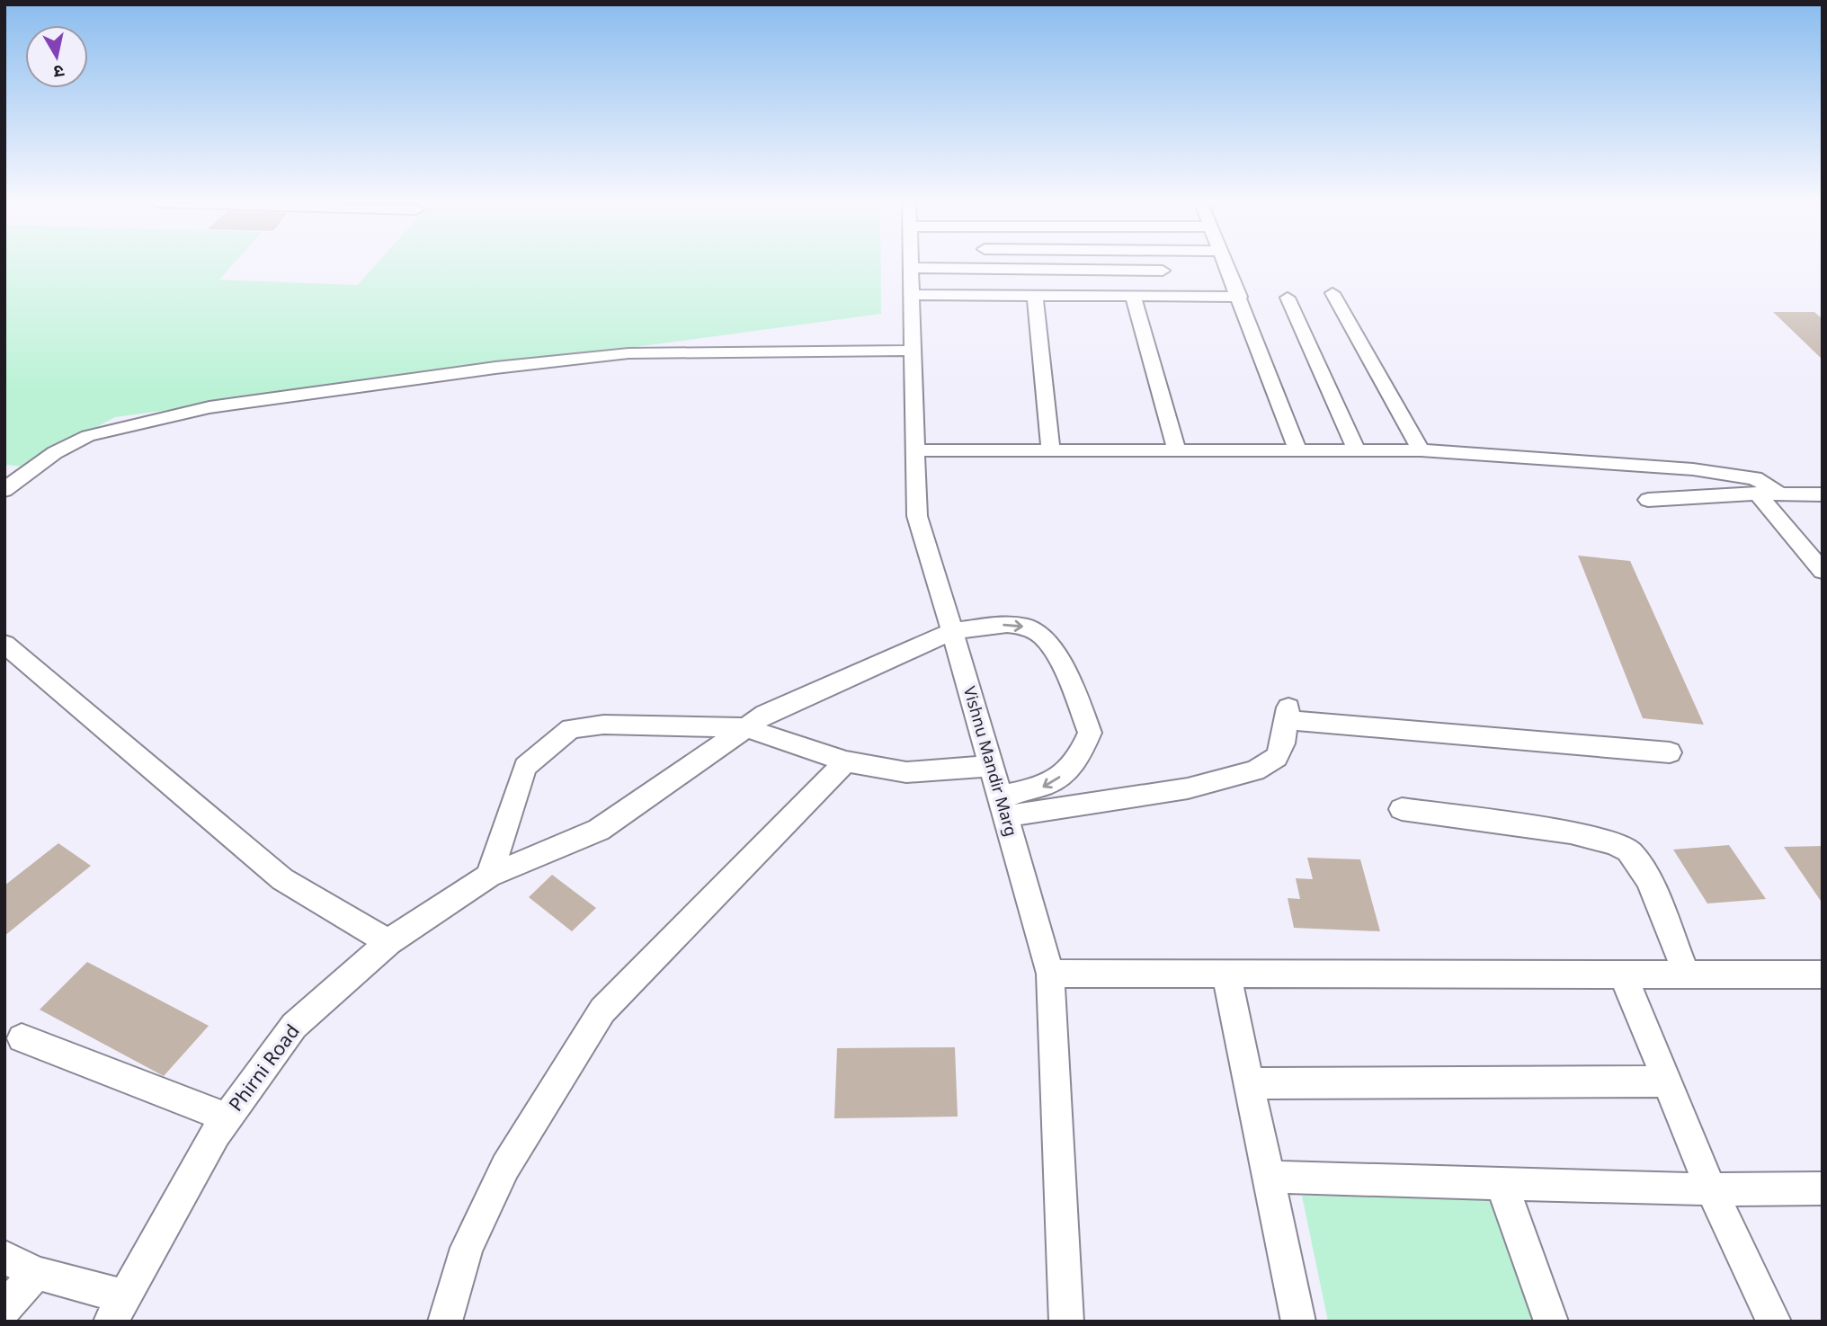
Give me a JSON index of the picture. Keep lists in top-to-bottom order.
{
  "streets": {
    "street": ["Vishnu Mandir Marg", "Phirni Road"]
  },
  "crossings": [
    ["Vishnu Mandir Marg", "Phirni Road"]
  ],
  "north": "bottom"
}
